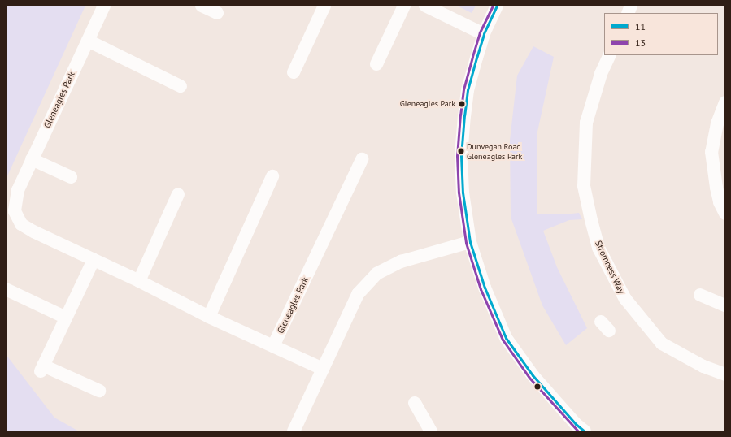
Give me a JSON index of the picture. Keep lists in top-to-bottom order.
{
  "streets": {
    "street": ["Gleneagles Park", "Stromness Way"]
  },
  "places": ["Gleneagles Park", "Dunvegan Road Gleneagles Park"],
  "lines": ["transit line 11", "transit line 13"],
  "legend": ["11", "13"]
}
